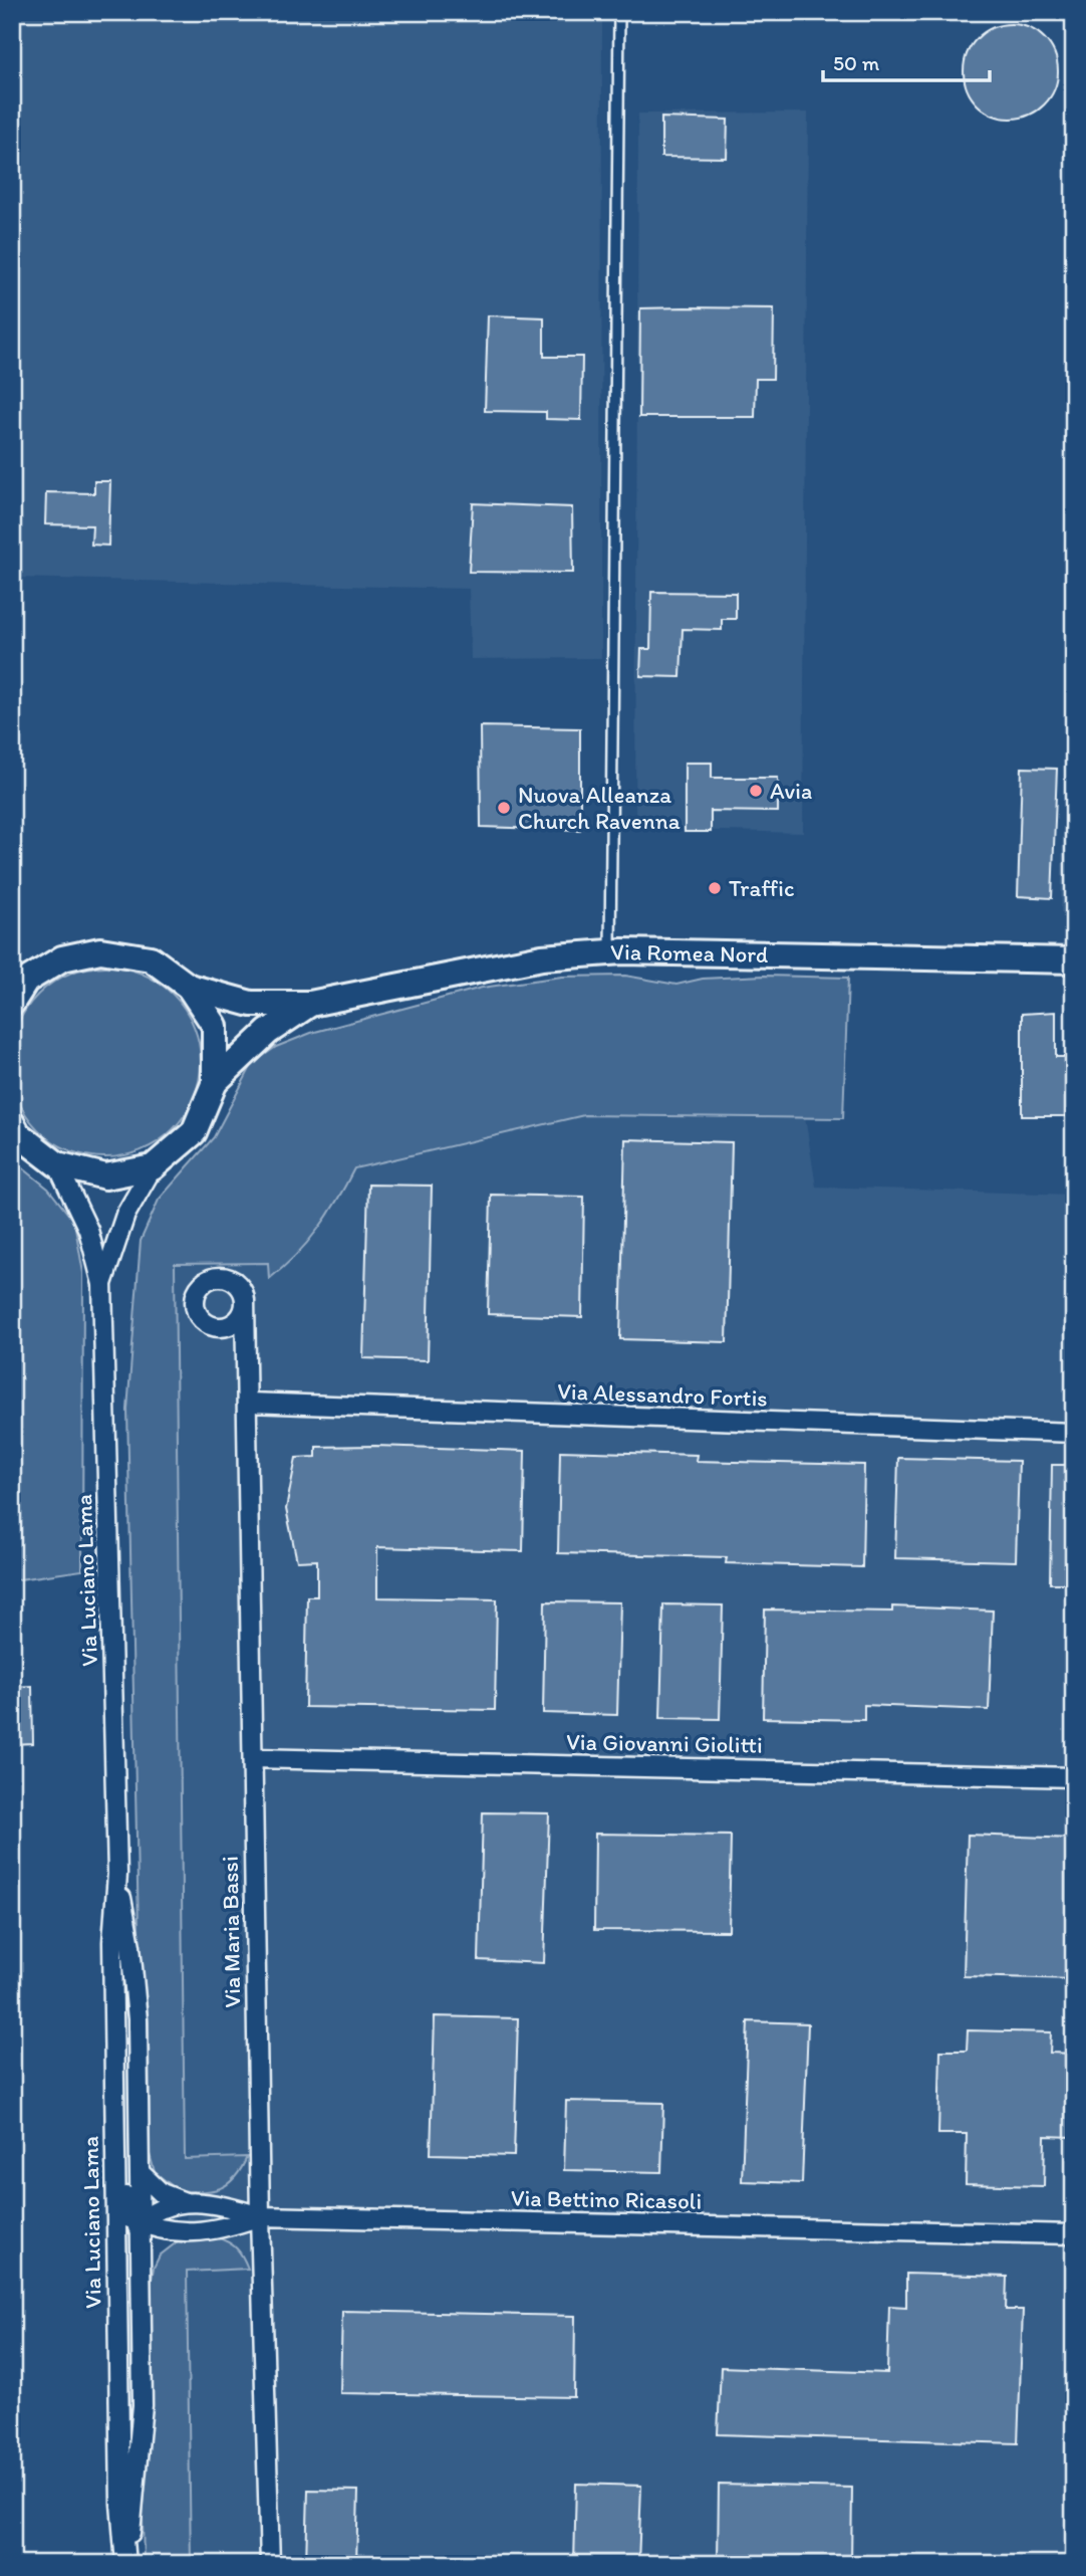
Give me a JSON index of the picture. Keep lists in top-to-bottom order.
{
  "streets": {
    "main road": ["Via Romea Nord"],
    "street": [
      "Via Alessandro Fortis",
      "Via Luciano Lama",
      "Via Giovanni Giolitti",
      "Via Maria Bassi",
      "Via Bettino Ricasoli"
    ]
  },
  "crossings": [
    ["Via Alessandro Fortis", "Via Maria Bassi"],
    ["Via Luciano Lama", "Via Bettino Ricasoli"],
    ["Via Giovanni Giolitti", "Via Maria Bassi"],
    ["Via Maria Bassi", "Via Bettino Ricasoli"]
  ],
  "places": ["Avia", "Nuova Alleanza Church Ravenna", "Traffic"],
  "scale_bar": "50 m"
}
